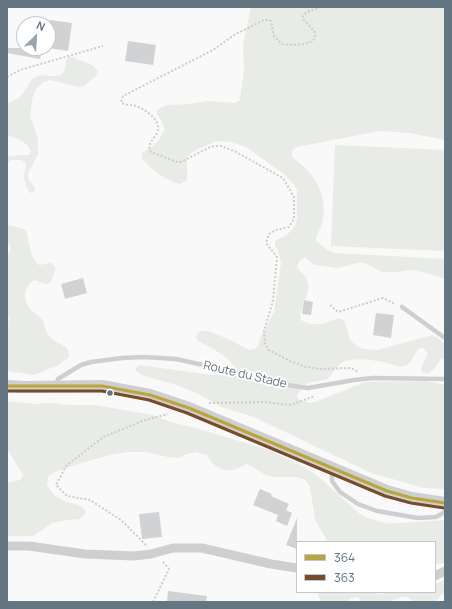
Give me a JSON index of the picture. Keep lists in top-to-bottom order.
{
  "streets": {
    "lane": ["Route du Stade"]
  },
  "lines": ["transit line 364", "transit line 363"],
  "legend": ["364", "363"],
  "north": "top right"
}
